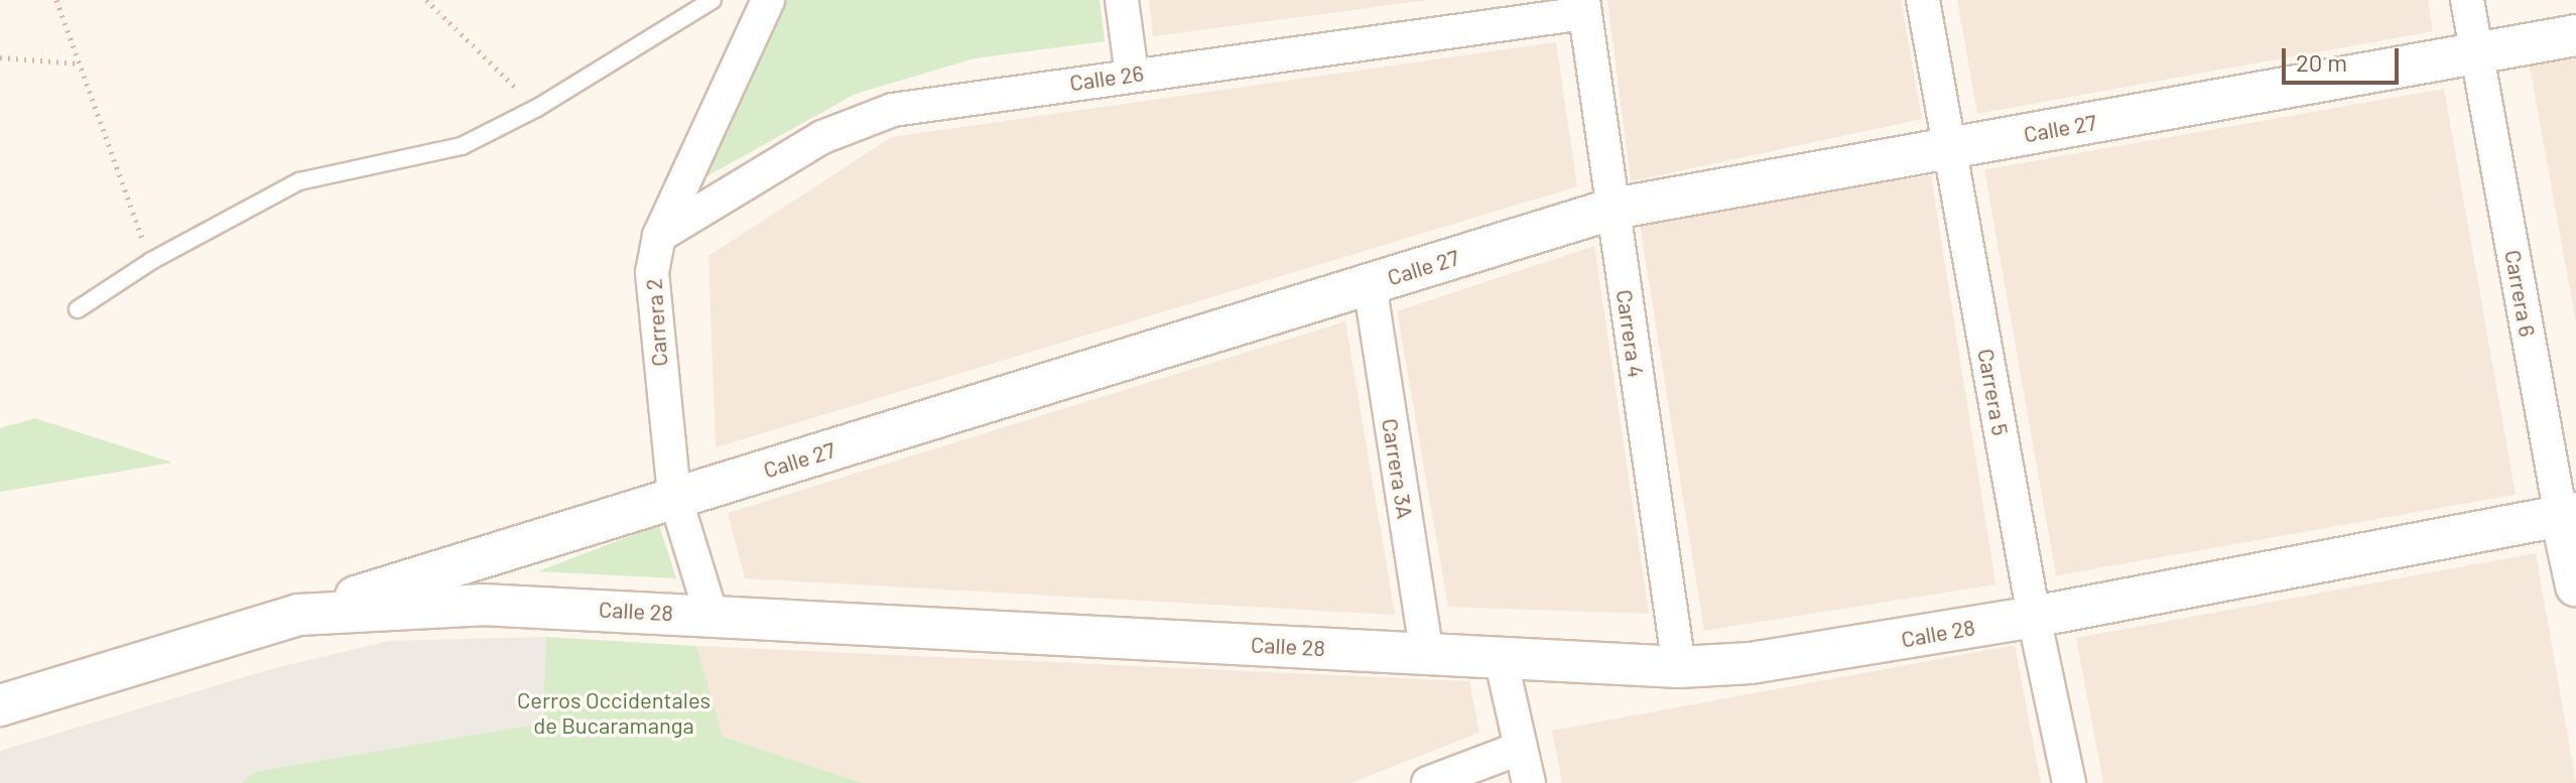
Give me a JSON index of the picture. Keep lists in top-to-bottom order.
{
  "streets": {
    "street": [
      "Calle 26",
      "Calle 27",
      "Carrera 6",
      "Carrera 2",
      "Carrera 4",
      "Carrera 5",
      "Carrera 3A",
      "Calle 28"
    ]
  },
  "crossings": [
    ["Calle 26", "Carrera 2"],
    ["Calle 26", "Carrera 4"],
    ["Calle 27", "Carrera 6"],
    ["Calle 27", "Carrera 2"],
    ["Calle 27", "Carrera 4"],
    ["Calle 27", "Carrera 5"],
    ["Calle 27", "Carrera 3A"],
    ["Calle 27", "Calle 28"],
    ["Carrera 6", "Calle 28"],
    ["Carrera 2", "Calle 28"],
    ["Carrera 4", "Calle 28"],
    ["Carrera 5", "Calle 28"],
    ["Carrera 3A", "Calle 28"]
  ],
  "parks": ["Cerros Occidentales de Bucaramanga"],
  "scale_bar": "20 m"
}
